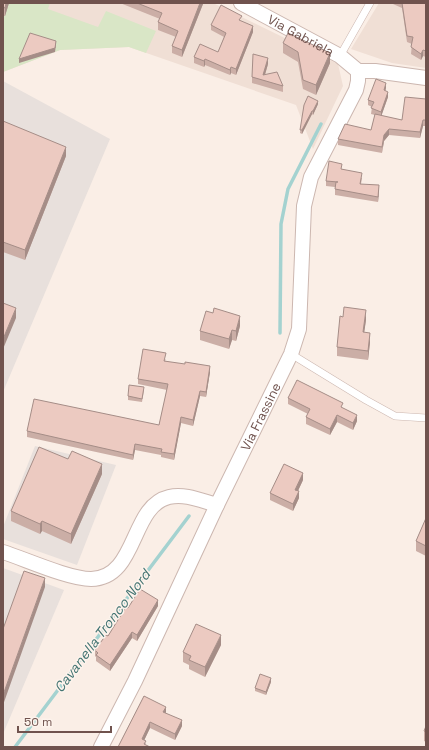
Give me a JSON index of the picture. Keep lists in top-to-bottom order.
{
  "streets": {
    "street": ["Via Gabriela", "Via Frassine"]
  },
  "crossings": [
    ["Via Gabriela", "Via Frassine"]
  ],
  "water": ["Cavanella Tronco Nord"],
  "scale_bar": "50 m"
}
